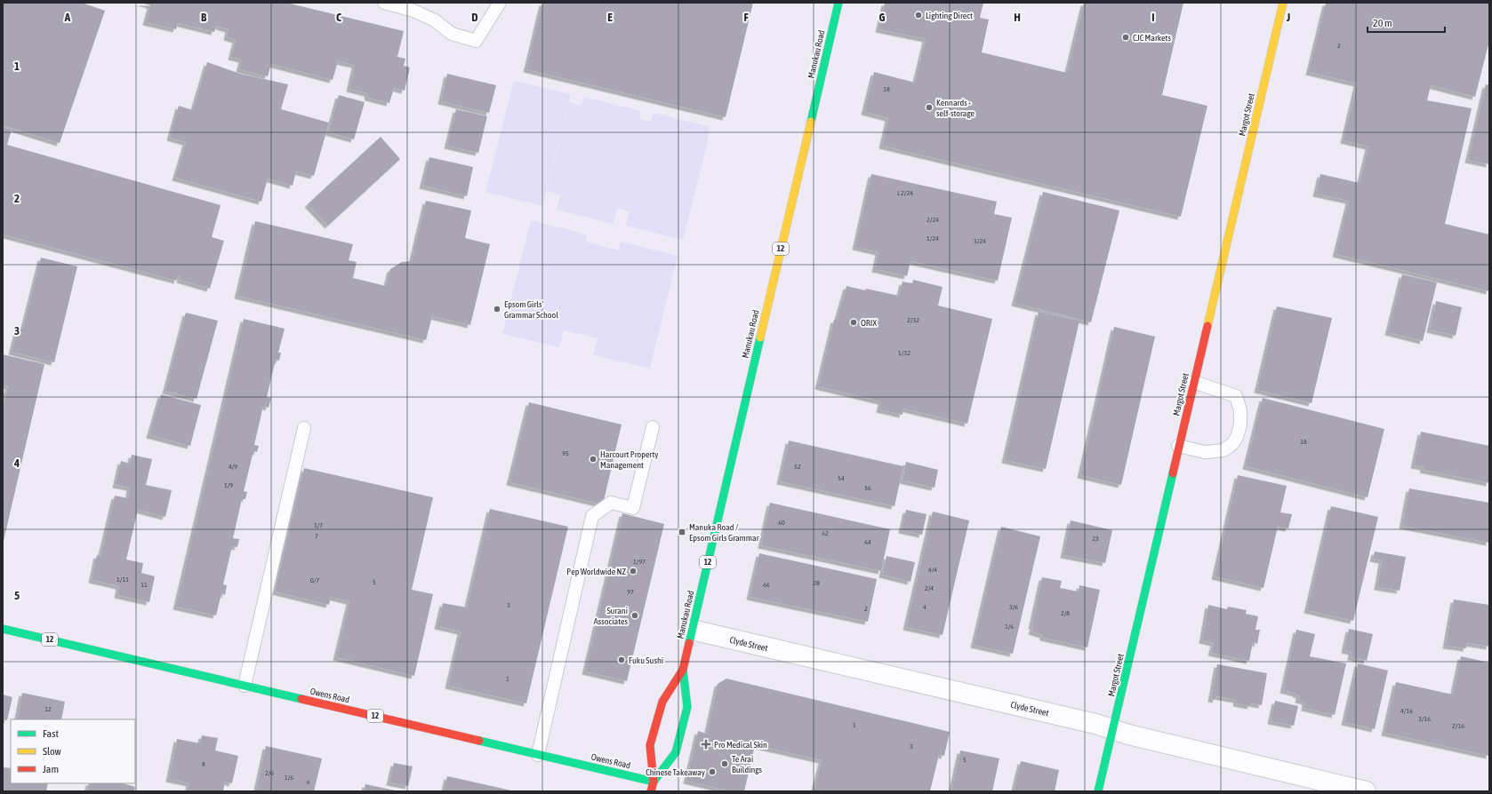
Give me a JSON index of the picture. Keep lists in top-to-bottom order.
{
  "streets": {
    "main road": [
      "Manukau Road",
      "Margot Street",
      "12",
      "Owens Road"
    ],
    "street": ["Clyde Street"]
  },
  "crossings": [
    ["Manukau Road", "Clyde Street"],
    ["Manukau Road", "Owens Road"],
    ["Margot Street", "Clyde Street"]
  ],
  "places": {
    "other": [
      "Lighting Direct",
      "CJC Markets",
      "Kennards - self-storage",
      "Epsom Girls' Grammar School",
      "ORIX",
      "Harcourt Property Management",
      "Pep Worldwide NZ",
      "Surani Associates",
      "Fuku Sushi",
      "Te Arai Buildings",
      "Chinese Takeaway"
    ],
    "transit": ["Manuka Road / Epsom Girls Grammar"],
    "health": ["Pro Medical Skin"]
  },
  "house_numbers": [
    "2",
    "18",
    "L 2/24",
    "2/24",
    "1/24",
    "3/24",
    "2/32",
    "1/32",
    "18",
    "95",
    "4/9",
    "52",
    "54",
    "1/9",
    "56",
    "60",
    "1/7",
    "62",
    "7",
    "23",
    "64",
    "1/97",
    "4/4",
    "1/11",
    "G/7",
    "5",
    "2B",
    "11",
    "66",
    "2/4",
    "97",
    "3",
    "4",
    "3/6",
    "2",
    "2/8",
    "1/6",
    "1",
    "12",
    "4/16",
    "3/16",
    "1",
    "2/16",
    "3",
    "5",
    "8",
    "2/6",
    "1/6",
    "6"
  ],
  "legend": ["Fast", "Slow", "Jam"],
  "scale_bar": "20 m",
  "grid": {
    "columns": [
      "A",
      "B",
      "C",
      "D",
      "E",
      "F",
      "G",
      "H",
      "I",
      "J"
    ],
    "rows": [
      "1",
      "2",
      "3",
      "4",
      "5"
    ]
  }
}
